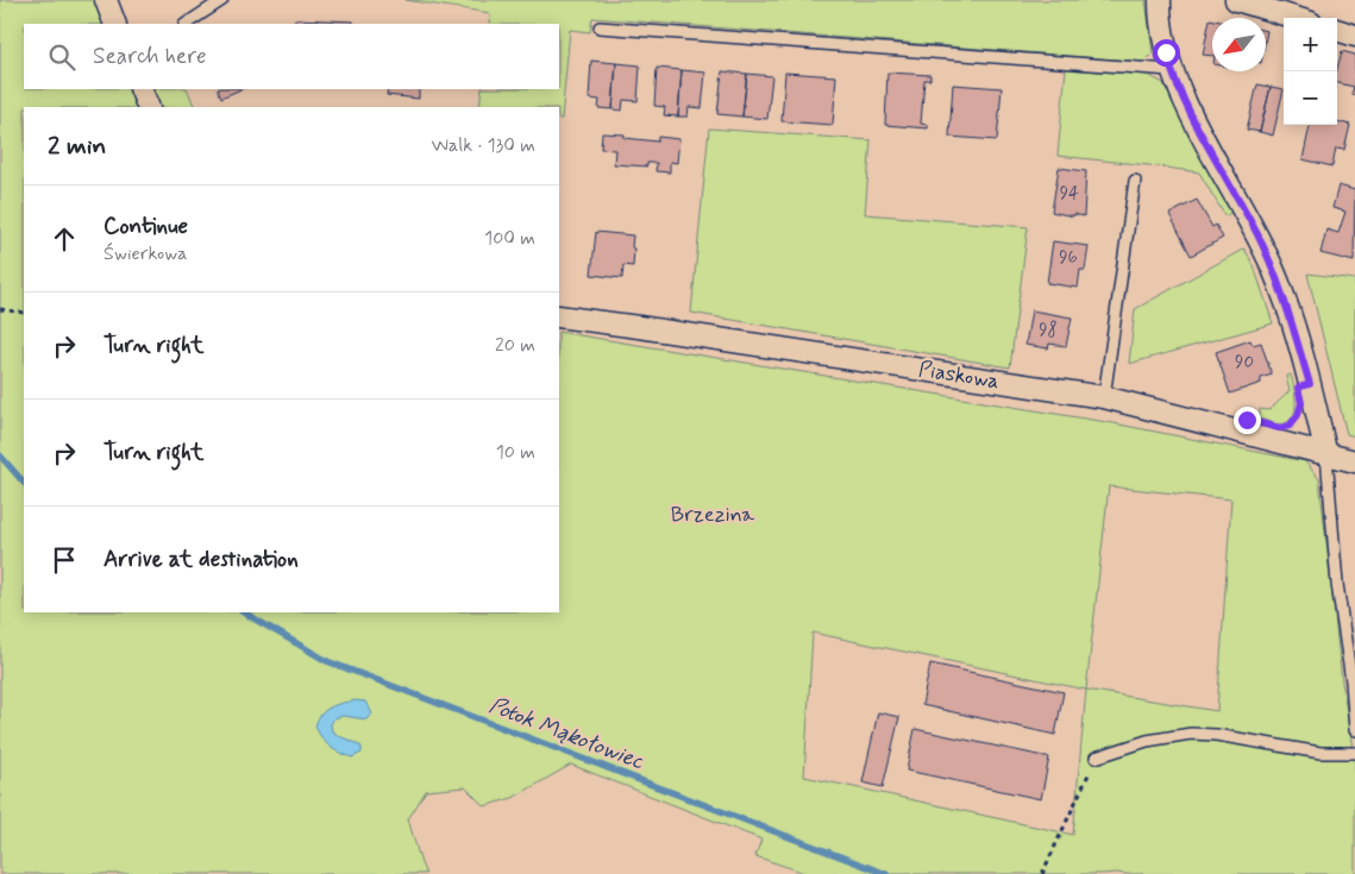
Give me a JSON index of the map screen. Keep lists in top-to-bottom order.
{
  "streets": {
    "street": ["Piaskowa"]
  },
  "water": ["Potok Mąkołowiec"],
  "parks": ["Brzezina"],
  "house_numbers": [
    "94",
    "96",
    "98",
    "90"
  ],
  "north": "bottom left",
  "page": {
    "map_buttons": ["+", "−"],
    "search": "Search here",
    "heading": ["2 min", "Walk · 130 m"],
    "list": [
      ["Continue", "Świerkowa", "100 m"],
      ["Turn right", "20 m"],
      ["Turn right", "10 m"],
      "Arrive at destination"
    ]
  }
}
